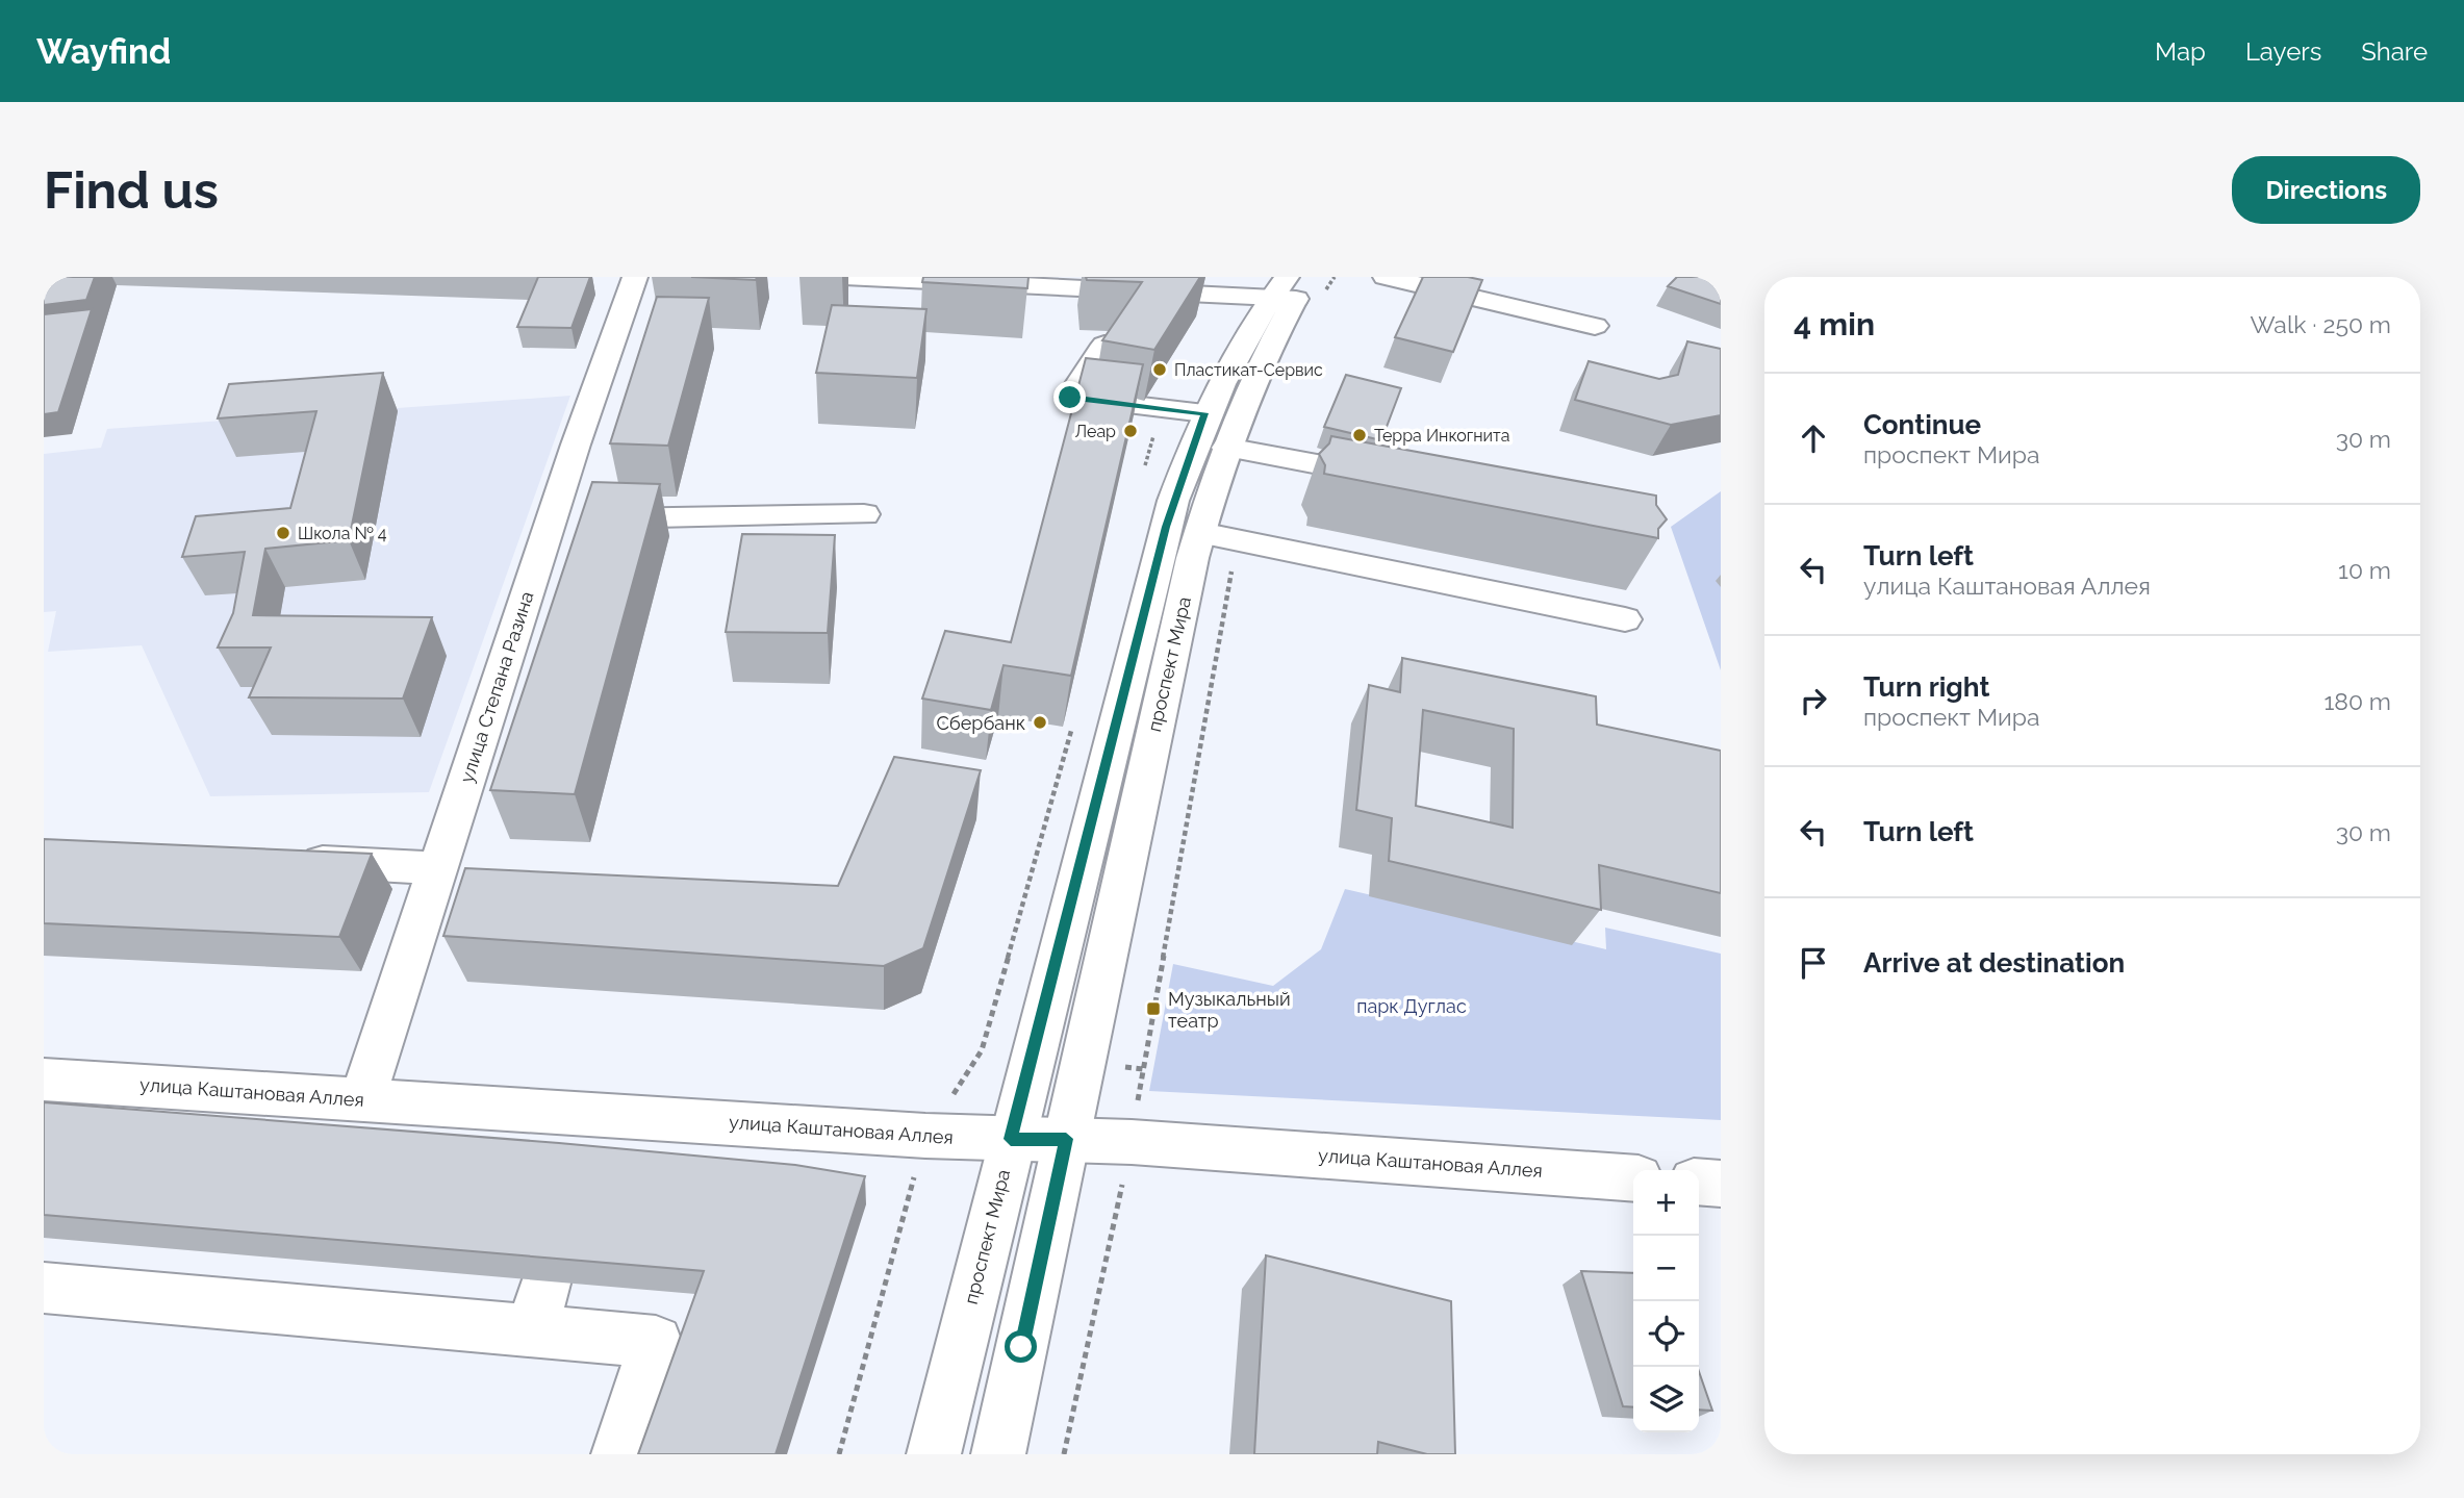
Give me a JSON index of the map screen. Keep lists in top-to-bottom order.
{
  "streets": {
    "street": ["проспект Мира", "улица Степана Разина", "улица Каштановая Аллея"]
  },
  "crossings": [
    ["проспект Мира", "улица Каштановая Аллея"],
    ["улица Степана Разина", "улица Каштановая Аллея"]
  ],
  "parks": ["парк Дуглас"],
  "places": {
    "other": [
      "Пластикат-Сервис",
      "Леар",
      "Терра Инкогнита",
      "Школа № 4",
      "Сбербанк"
    ],
    "transit": ["Музыкальный театр"]
  },
  "page": {
    "header": "Wayfind",
    "nav": ["Map", "Layers", "Share"],
    "buttons": "Directions",
    "title": "Find us",
    "heading": ["4 min", "Walk · 250 m"],
    "list": [
      ["Continue", "проспект Мира", "30 m"],
      ["Turn left", "улица Каштановая Аллея", "10 m"],
      ["Turn right", "проспект Мира", "180 m"],
      ["Turn left", "30 m"],
      "Arrive at destination"
    ],
    "map_buttons": ["+", "−"]
  }
}
